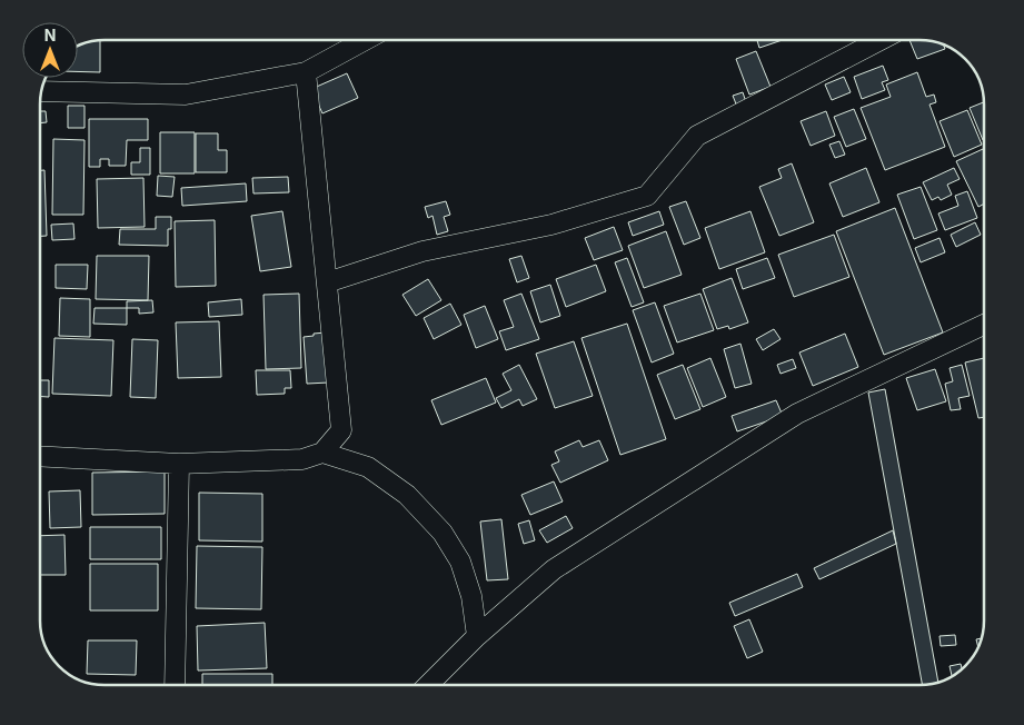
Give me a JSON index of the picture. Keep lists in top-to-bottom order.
{
  "north": "top"
}
